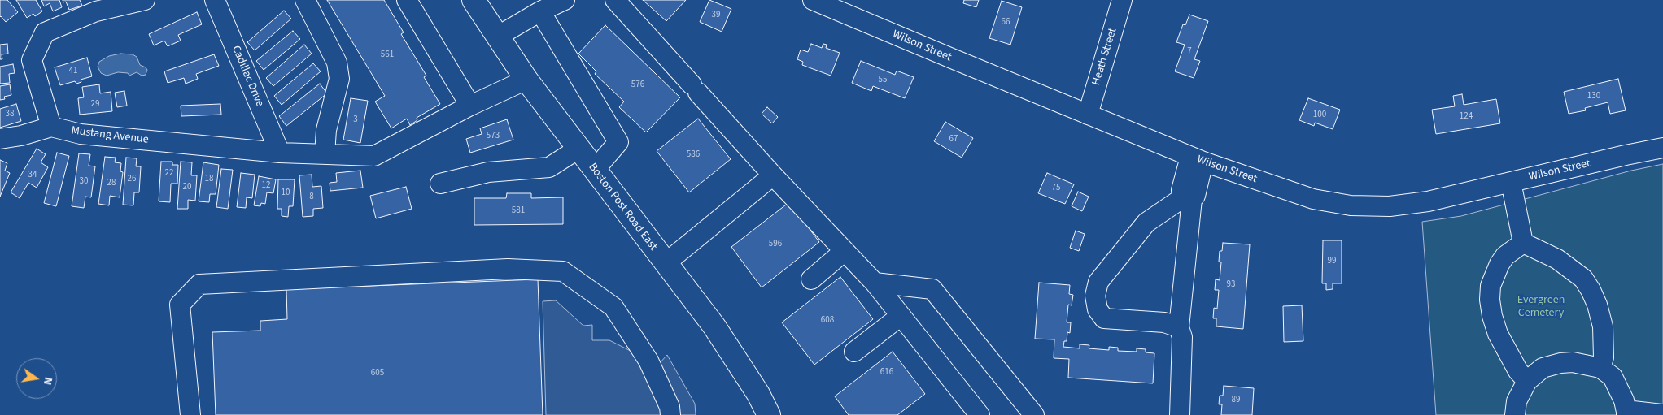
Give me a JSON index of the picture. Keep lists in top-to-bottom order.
{
  "streets": {
    "main road": ["Boston Post Road East"],
    "street": [
      "Wilson Street",
      "Heath Street",
      "Cadillac Drive",
      "Mustang Avenue"
    ]
  },
  "crossings": [
    ["Wilson Street", "Heath Street"],
    ["Cadillac Drive", "Mustang Avenue"]
  ],
  "parks": ["Evergreen Cemetery"],
  "house_numbers": [
    "39",
    "66",
    "7",
    "561",
    "41",
    "55",
    "576",
    "130",
    "29",
    "38",
    "100",
    "124",
    "3",
    "573",
    "67",
    "586",
    "22",
    "34",
    "26",
    "18",
    "30",
    "28",
    "12",
    "20",
    "75",
    "10",
    "8",
    "581",
    "596",
    "99",
    "93",
    "608",
    "616",
    "605",
    "89"
  ],
  "north": "right"
}
